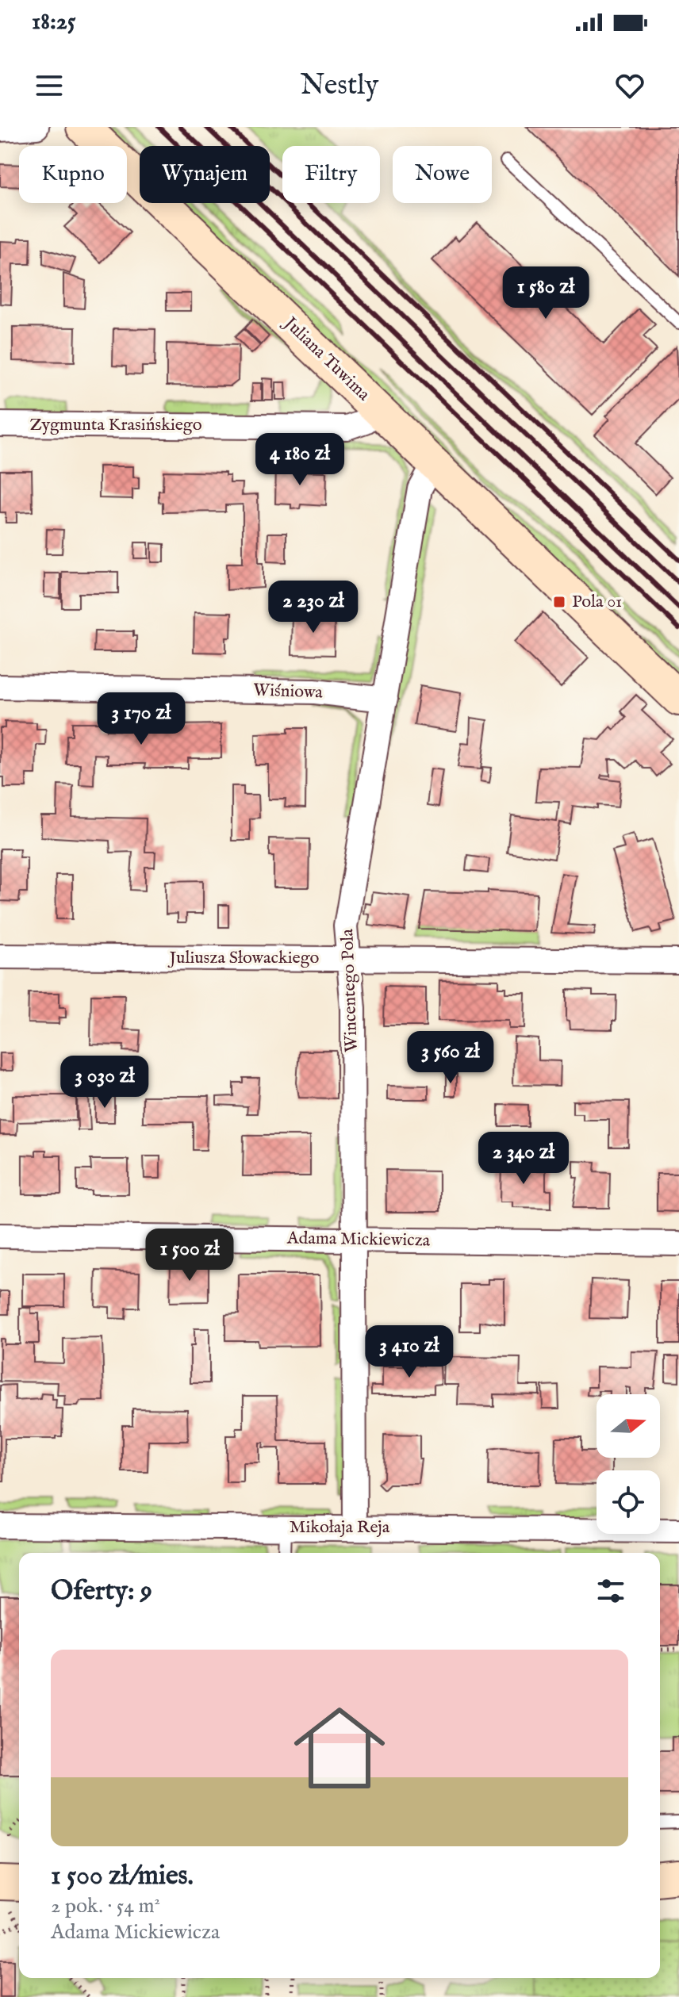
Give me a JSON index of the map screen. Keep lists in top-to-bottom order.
{
  "streets": {
    "street": [
      "Juliana Tuwima",
      "Zygmunta Krasińskiego",
      "Wiśniowa",
      "Juliusza Słowackiego",
      "Wincentego Pola",
      "Adama Mickiewicza",
      "Mikołaja Reja"
    ]
  },
  "crossings": [
    ["Juliana Tuwima", "Zygmunta Krasińskiego"],
    ["Juliana Tuwima", "Wincentego Pola"],
    ["Wiśniowa", "Wincentego Pola"],
    ["Juliusza Słowackiego", "Wincentego Pola"],
    ["Wincentego Pola", "Adama Mickiewicza"],
    ["Wincentego Pola", "Mikołaja Reja"]
  ],
  "places": {
    "transit": ["Pola 01"]
  },
  "north": "right",
  "page": {
    "status": "18:25",
    "header": "Nestly",
    "chip": [
      "Kupno",
      "Wynajem",
      "Filtry",
      "Nowe"
    ],
    "price": [
      "1 580 zł",
      "4 180 zł",
      "2 230 zł",
      "3 170 zł",
      "3 560 zł",
      "3 030 zł",
      "2 340 zł",
      "1 500 zł",
      "3 410 zł"
    ],
    "heading": "Oferty: 9",
    "list": [
      {
        "name": "1 500 zł/mies.",
        "note": "2 pok. · 54 m² · Adama Mickiewicza"
      }
    ]
  }
}
